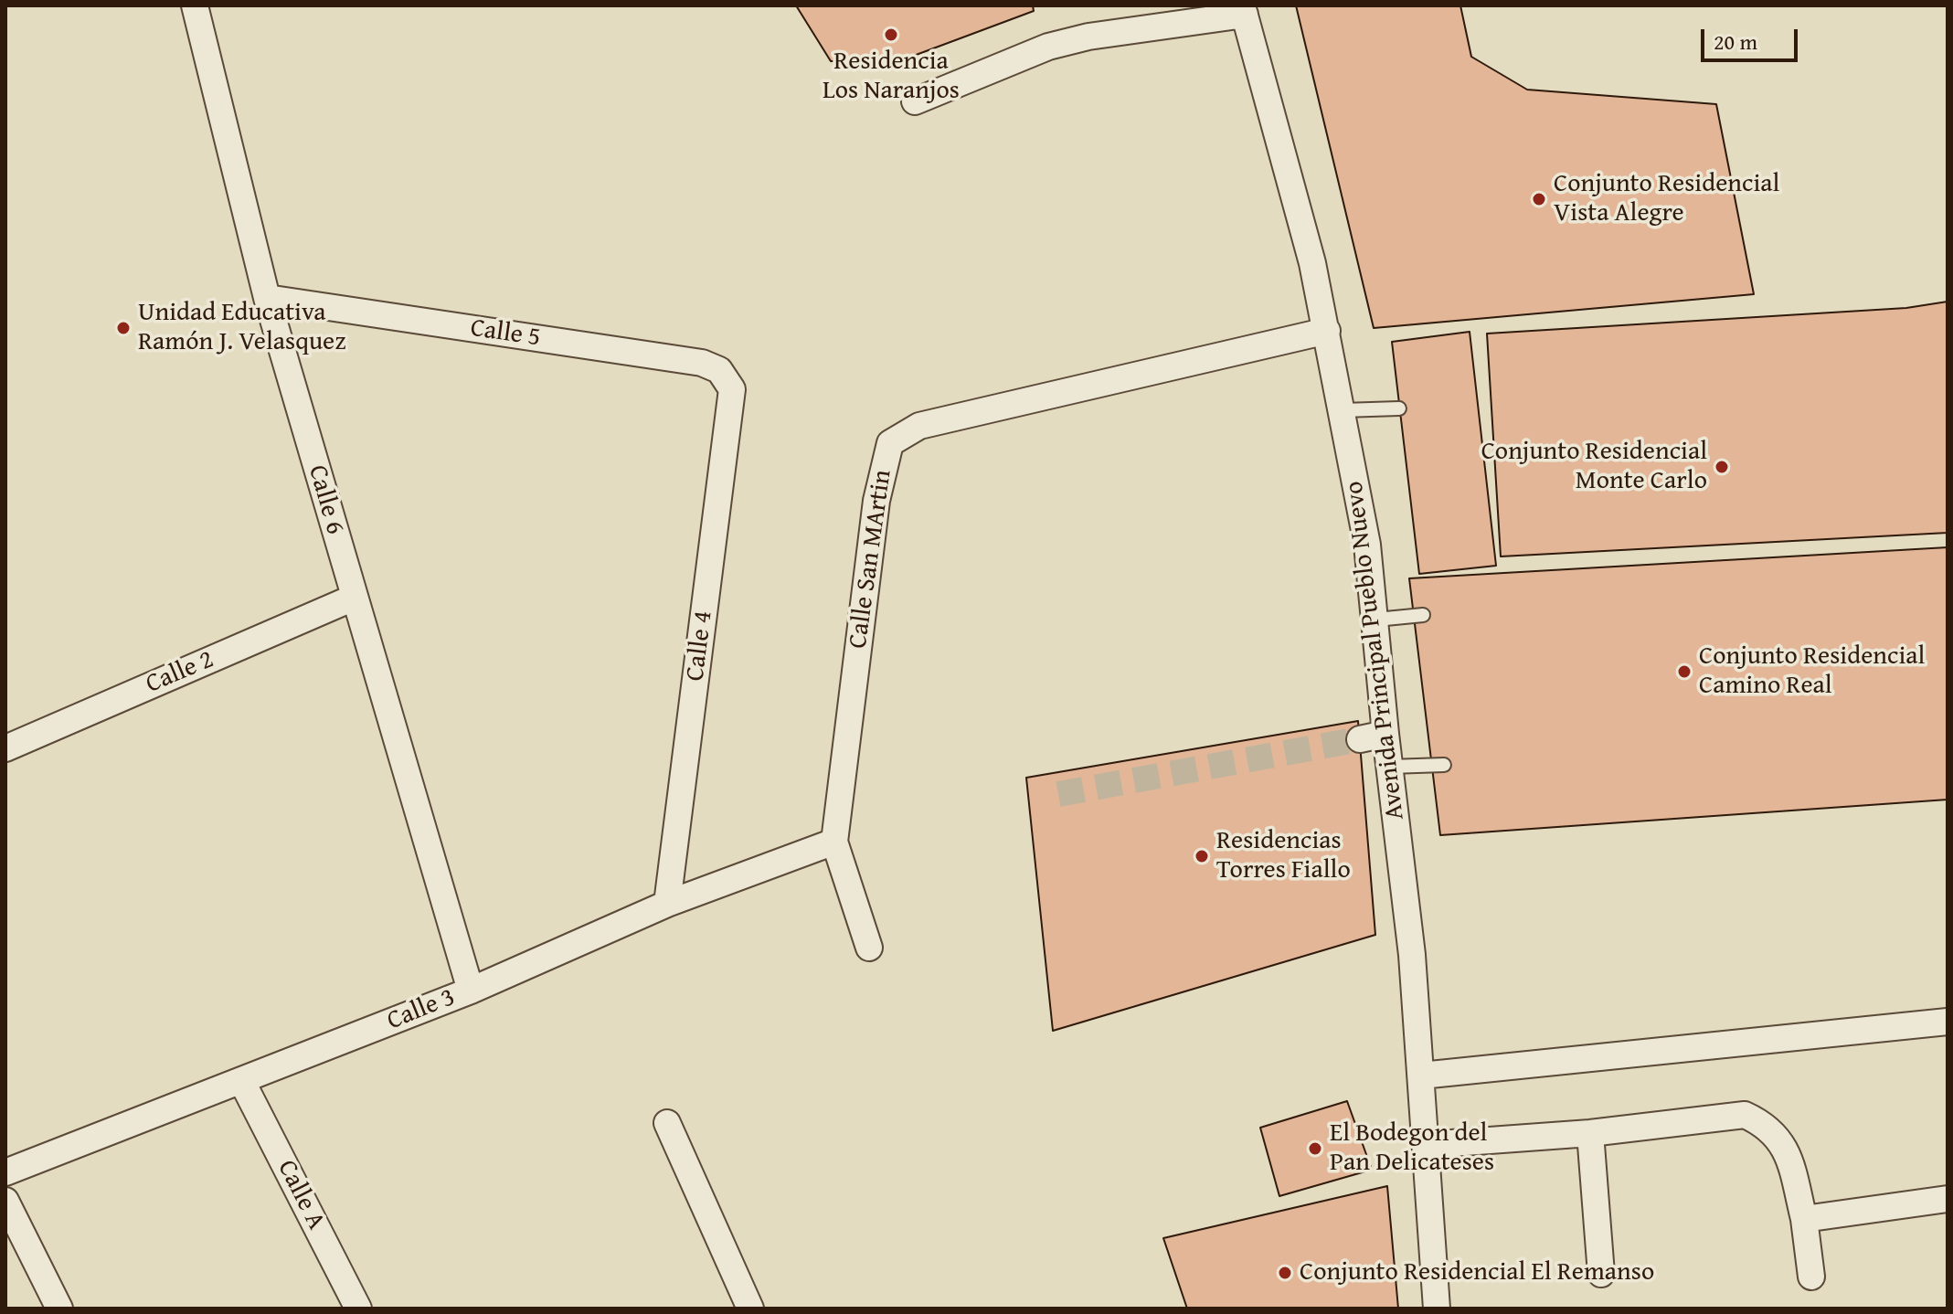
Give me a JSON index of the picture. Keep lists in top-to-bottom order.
{
  "streets": {
    "street": [
      "Calle 5",
      "Calle 6",
      "Calle San MArtin",
      "Calle 4",
      "Avenida Principal Pueblo Nuevo",
      "Calle 2",
      "Calle 3",
      "Calle A"
    ]
  },
  "crossings": [
    ["Calle 5", "Calle 6"],
    ["Calle 5", "Calle 4"],
    ["Calle 6", "Calle 2"],
    ["Calle 6", "Calle 3"],
    ["Calle San MArtin", "Avenida Principal Pueblo Nuevo"],
    ["Calle San MArtin", "Calle 3"],
    ["Calle 4", "Calle 3"],
    ["Calle 3", "Calle A"]
  ],
  "places": [
    "Residencia Los Naranjos",
    "Conjunto Residencial Vista Alegre",
    "Unidad Educativa Ramón J. Velasquez",
    "Conjunto Residencial Monte Carlo",
    "Conjunto Residencial Camino Real",
    "Residencias Torres Fiallo",
    "El Bodegon del Pan Delicateses",
    "Conjunto Residencial El Remanso"
  ],
  "scale_bar": "20 m"
}
